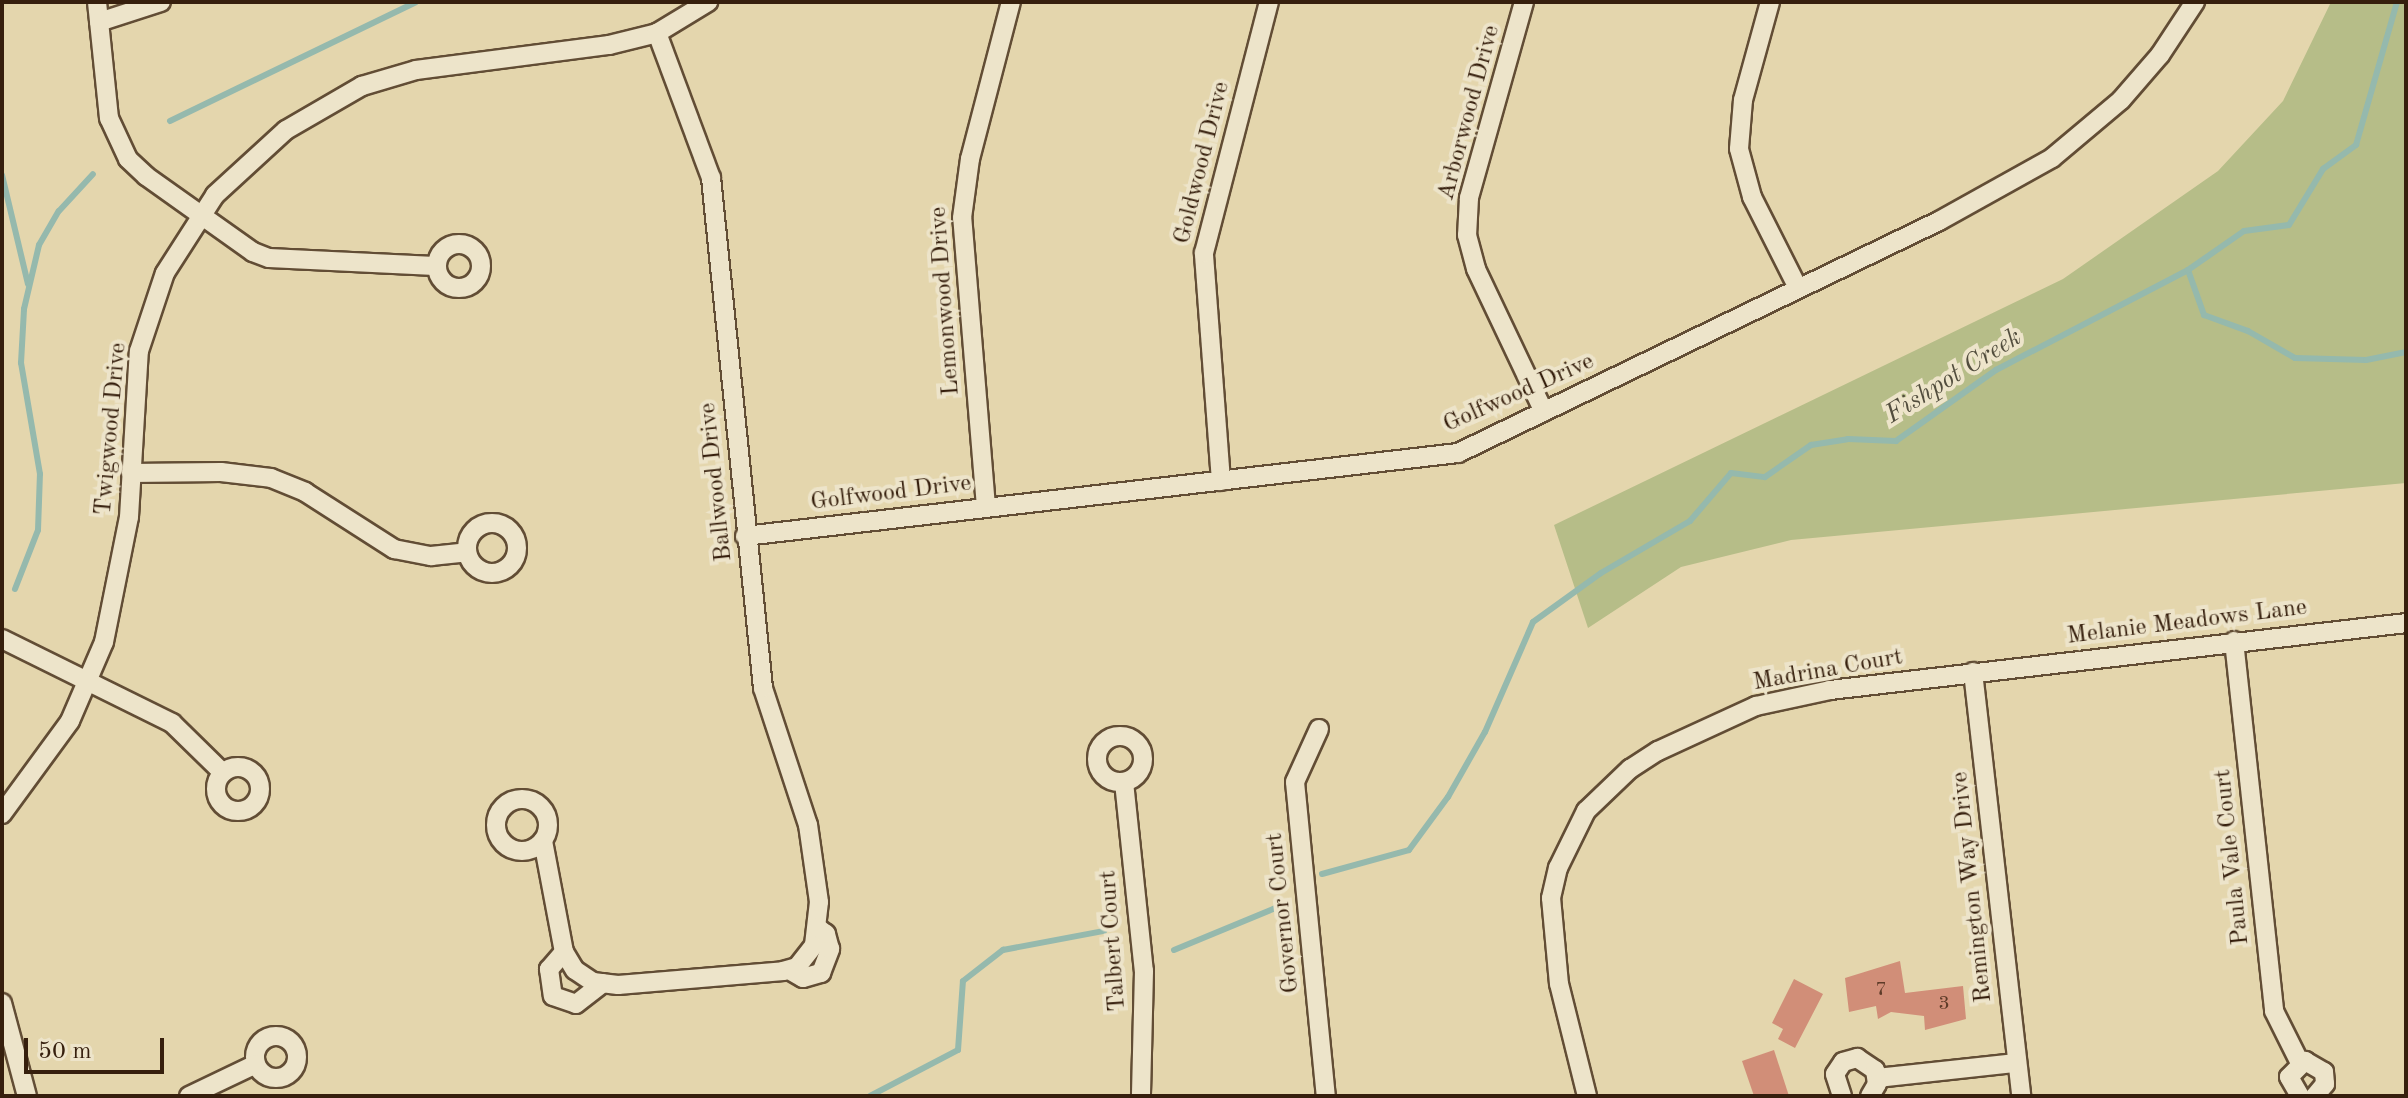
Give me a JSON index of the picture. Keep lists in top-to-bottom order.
{
  "streets": {
    "street": [
      "Arborwood Drive",
      "Goldwood Drive",
      "Lemonwood Drive",
      "Golfwood Drive",
      "Twigwood Drive",
      "Ballwood Drive",
      "Melanie Meadows Lane",
      "Madrina Court",
      "Paula Vale Court",
      "Remington Way Drive",
      "Governor Court",
      "Talbert Court"
    ]
  },
  "crossings": [
    ["Arborwood Drive", "Golfwood Drive"],
    ["Goldwood Drive", "Golfwood Drive"],
    ["Lemonwood Drive", "Golfwood Drive"],
    ["Golfwood Drive", "Ballwood Drive"],
    ["Twigwood Drive", "Ballwood Drive"],
    ["Melanie Meadows Lane", "Madrina Court"],
    ["Melanie Meadows Lane", "Paula Vale Court"],
    ["Melanie Meadows Lane", "Remington Way Drive"],
    ["Madrina Court", "Remington Way Drive"]
  ],
  "water": ["Fishpot Creek"],
  "house_numbers": ["7", "3"],
  "scale_bar": "50 m"
}
